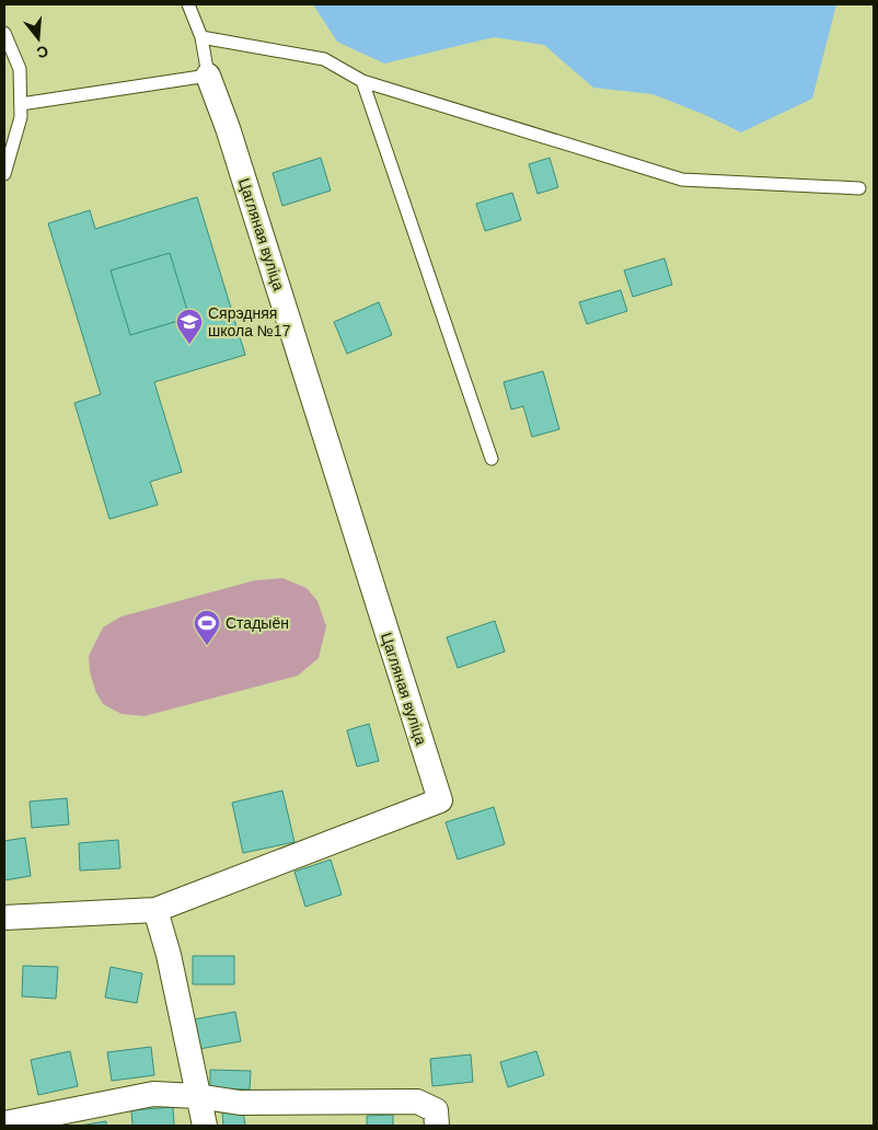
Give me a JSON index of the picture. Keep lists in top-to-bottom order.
{
  "streets": {
    "street": ["Цагляная вуліца"]
  },
  "places": {
    "school or university": ["Сярэдняя школа №17"],
    "sports": ["Стадыён"]
  },
  "north": "bottom"
}
